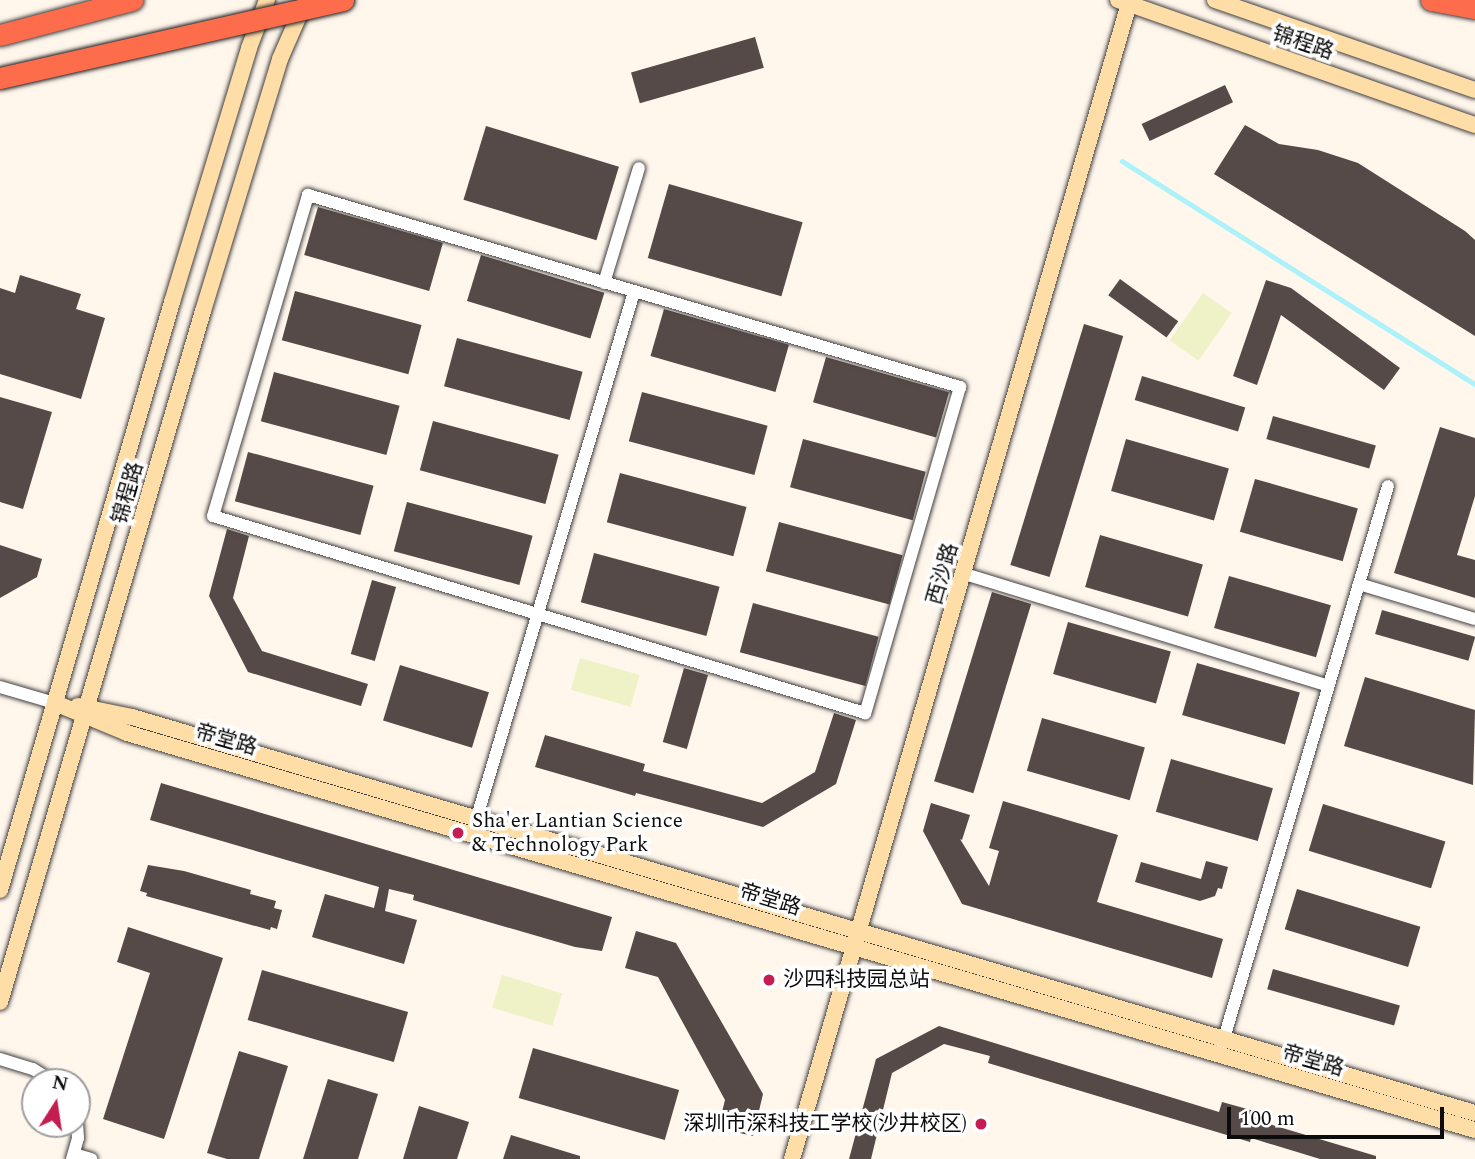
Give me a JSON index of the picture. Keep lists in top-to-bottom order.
{
  "streets": {
    "street": ["锦程路", "西沙路", "帝堂路"]
  },
  "crossings": [
    ["锦程路", "西沙路"],
    ["锦程路", "帝堂路"],
    ["西沙路", "帝堂路"]
  ],
  "places": ["Sha'er Lantian Science & Technology Park", "沙四科技园总站", "深圳市深科技工学校(沙井校区)"],
  "scale_bar": "100 m",
  "north": "top"
}
